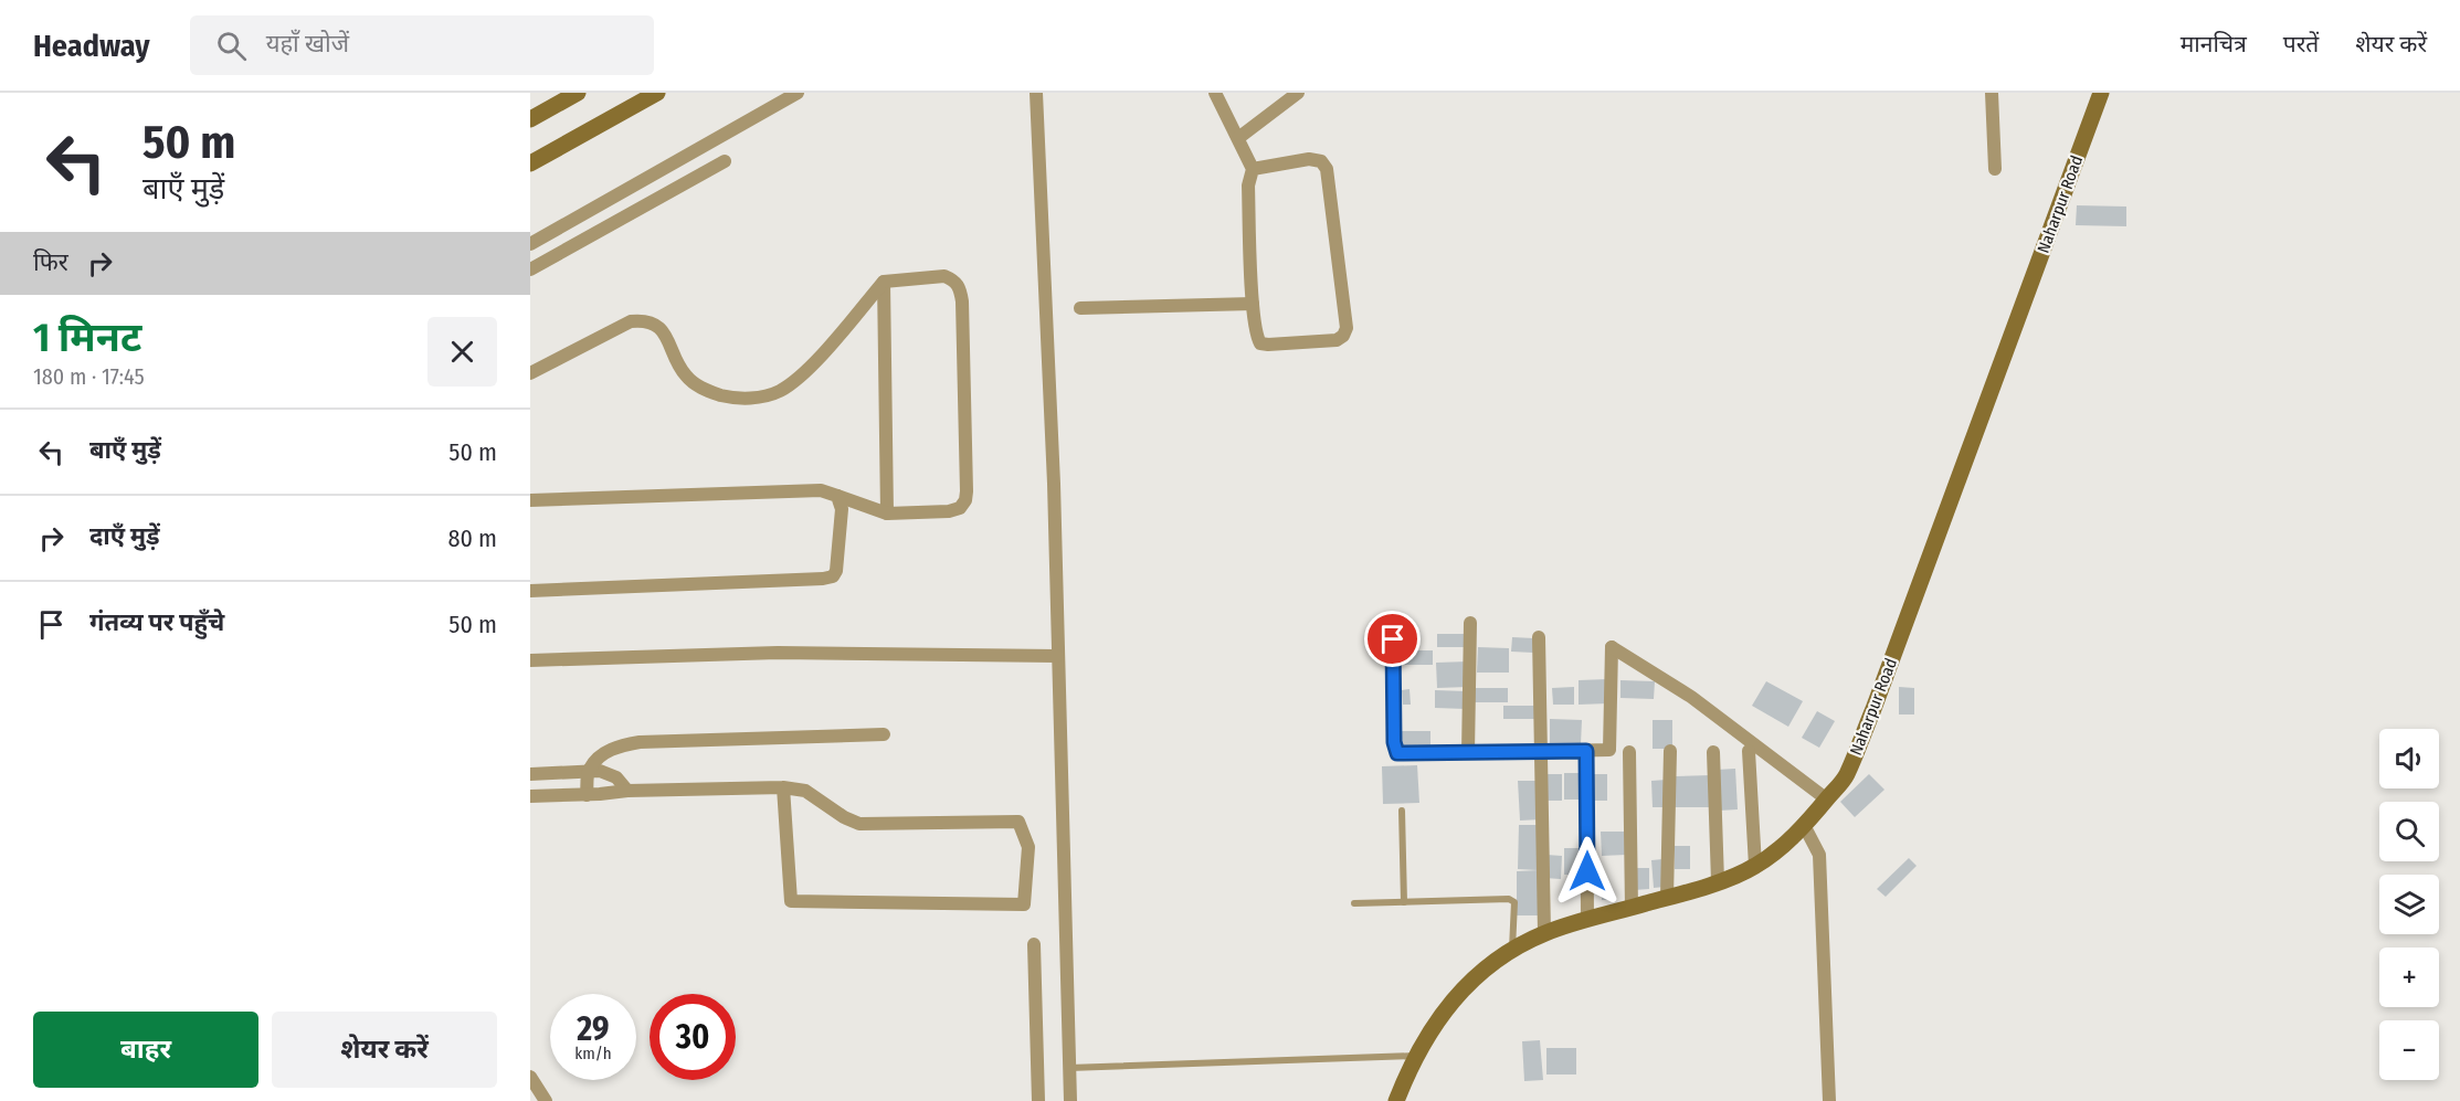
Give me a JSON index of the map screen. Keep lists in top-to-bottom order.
{
  "streets": {
    "street": ["Naharpur Road"]
  },
  "page": {
    "header": "Headway",
    "search": "यहाँ खोजें",
    "nav": ["मानचित्र", "परतें", "शेयर करें"],
    "turn": ["50 m", "बाएँ मुड़ें"],
    "then": "फिर",
    "heading": ["1 मिनट", "180 m · 17:45"],
    "list": [
      {
        "name": "बाएँ मुड़ें",
        "value": "50 m"
      },
      {
        "name": "दाएँ मुड़ें",
        "value": "80 m"
      },
      {
        "name": "गंतव्य पर पहुँचे",
        "value": "50 m"
      }
    ],
    "map_buttons": ["+", "−"],
    "speed": "29 km/h",
    "limit": "30",
    "buttons": ["बाहर", "शेयर करें"]
  }
}
